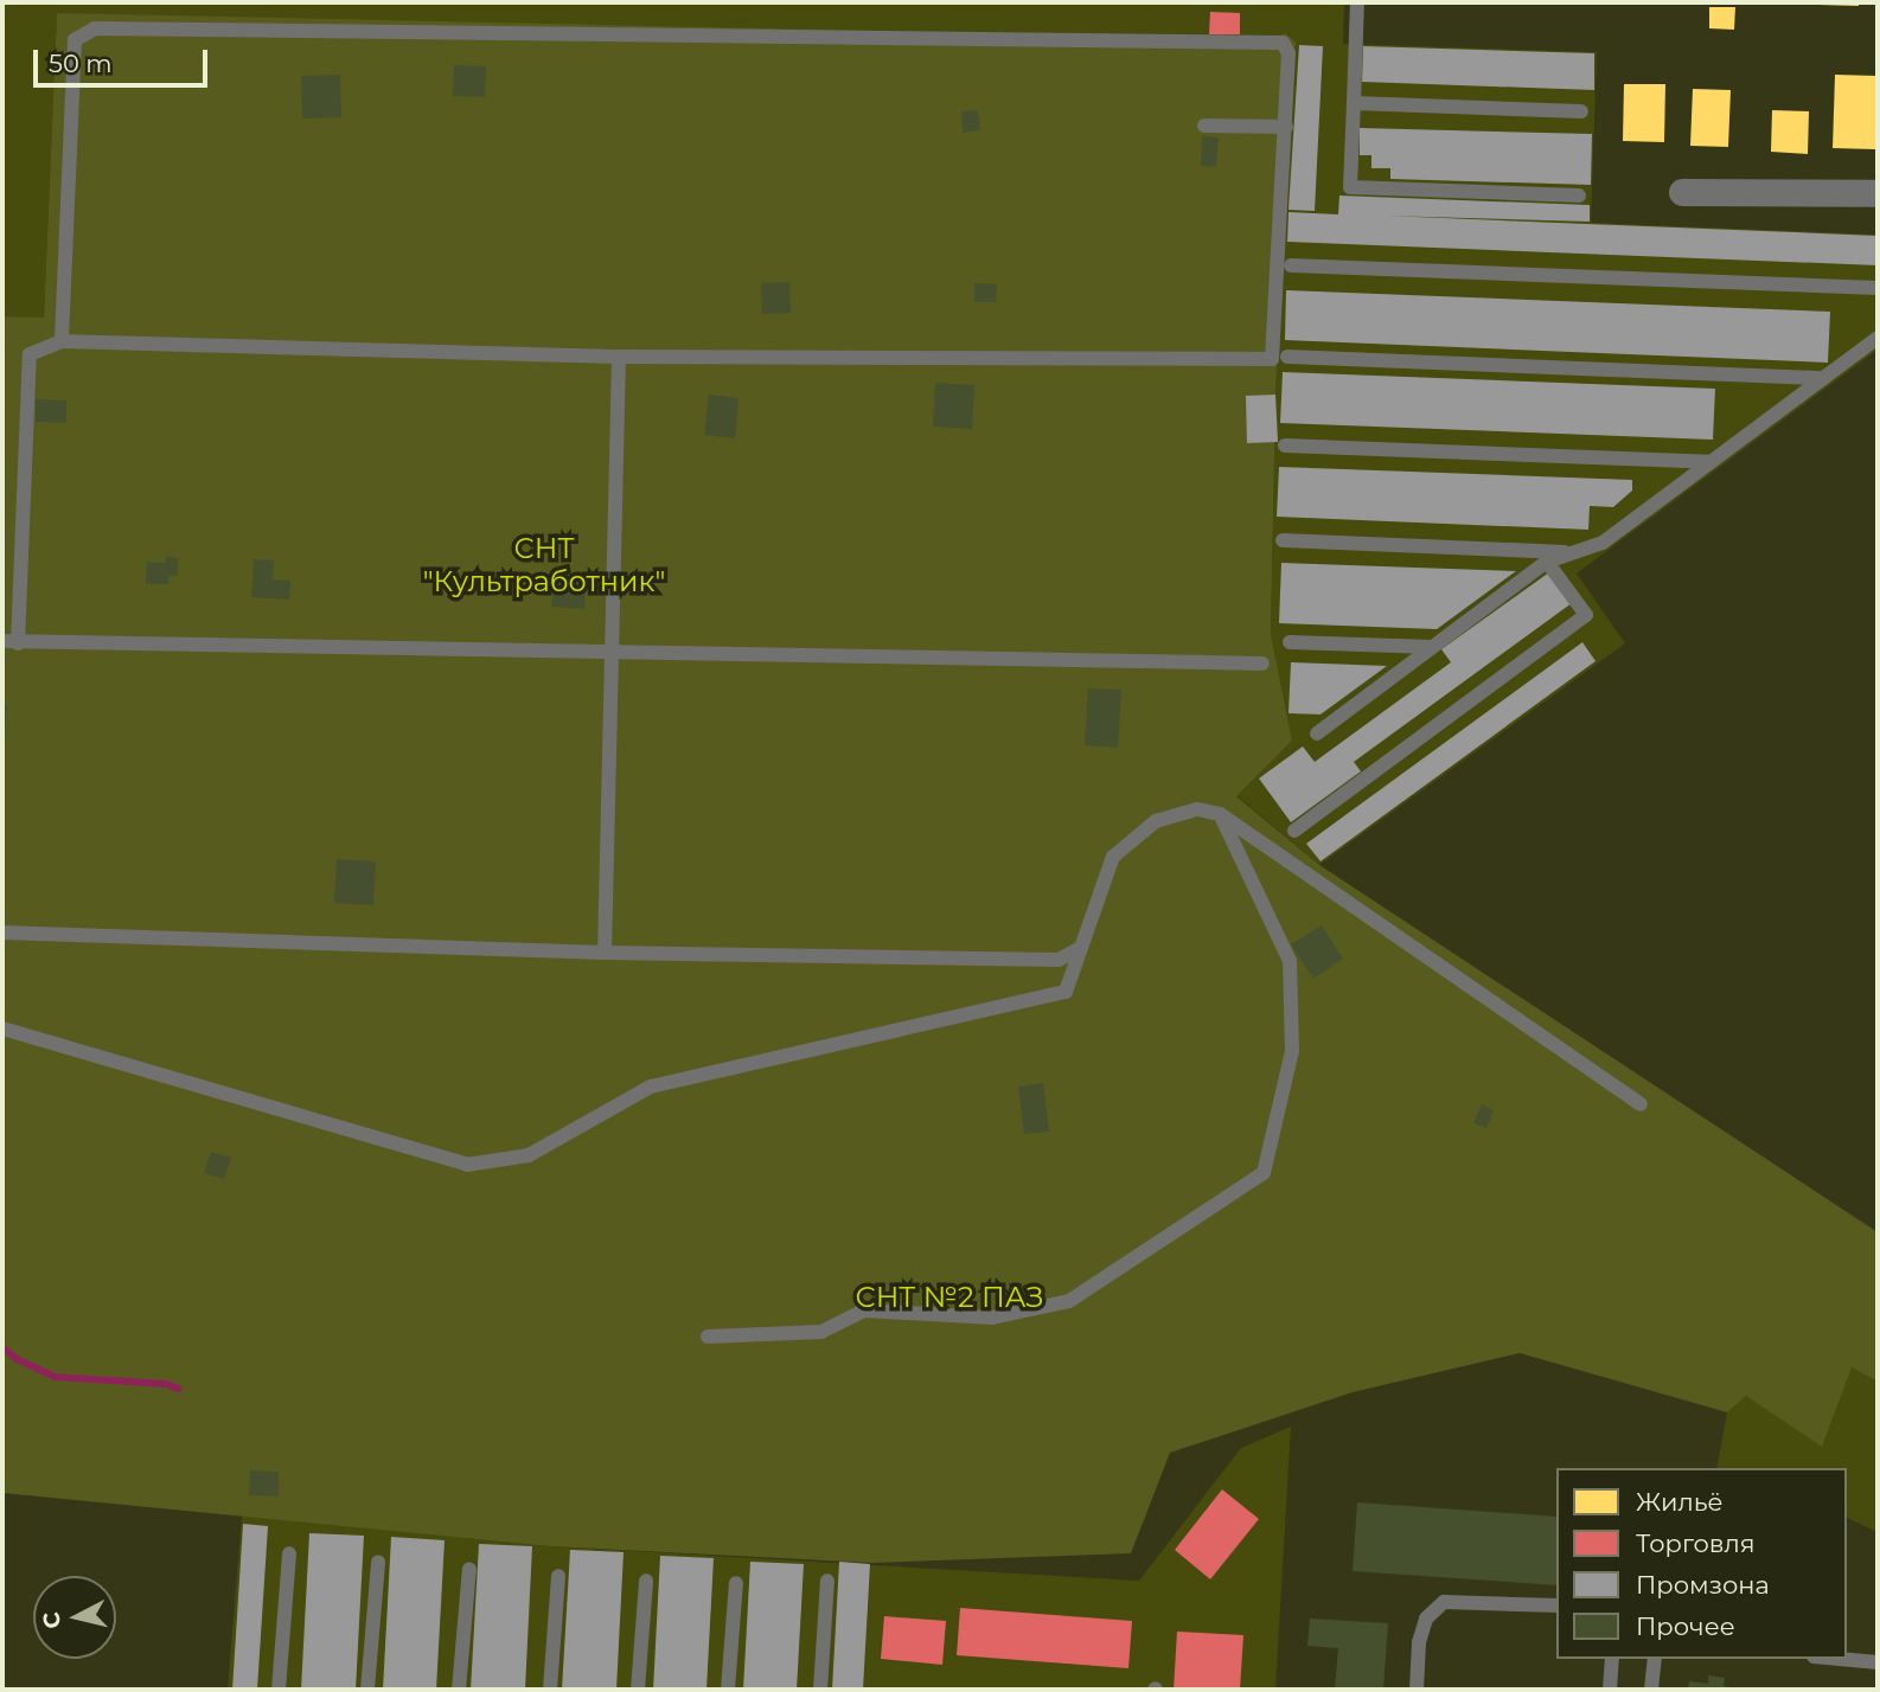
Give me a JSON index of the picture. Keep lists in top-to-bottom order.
{
  "parks": ["СНТ \"Культработник\"", "СНТ №2 ПАЗ"],
  "legend": [
    "Жильё",
    "Торговля",
    "Промзона",
    "Прочее"
  ],
  "scale_bar": "50 m",
  "north": "left"
}
